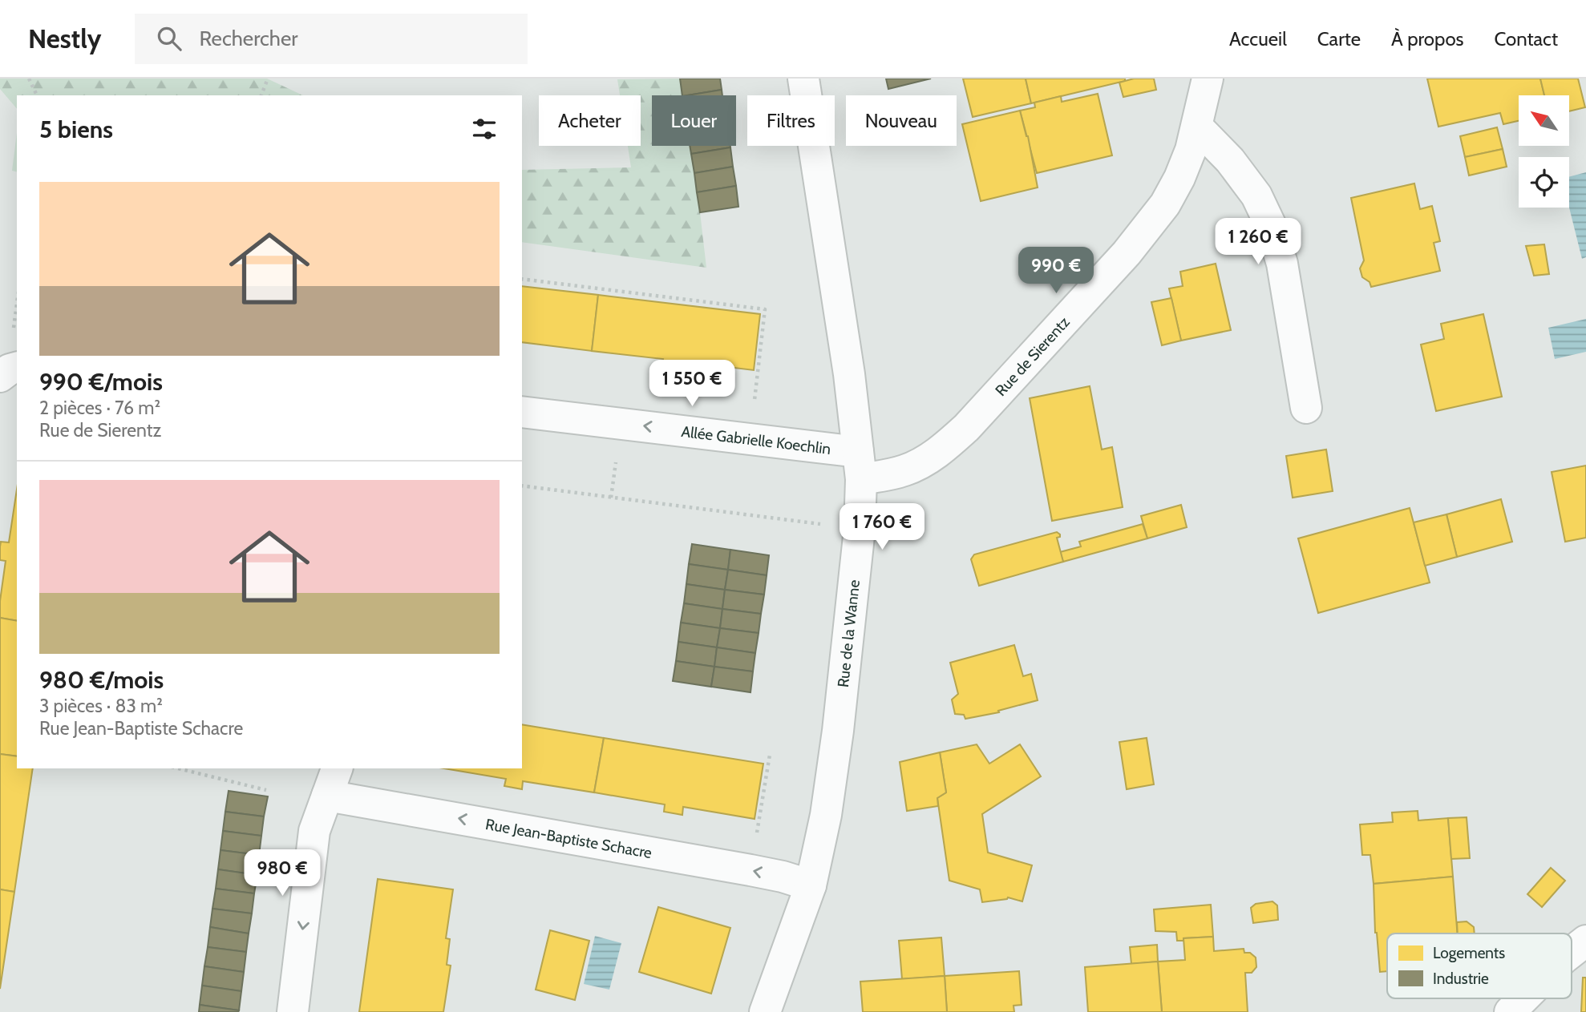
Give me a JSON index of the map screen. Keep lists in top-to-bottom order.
{
  "streets": {
    "street": [
      "Rue de Sierentz",
      "Allée Gabrielle Koechlin",
      "Rue de la Wanne",
      "Rue Jean-Baptiste Schacre"
    ]
  },
  "crossings": [
    ["Rue de Sierentz", "Allée Gabrielle Koechlin"],
    ["Rue de Sierentz", "Rue de la Wanne"],
    ["Allée Gabrielle Koechlin", "Rue de la Wanne"],
    ["Rue de la Wanne", "Rue Jean-Baptiste Schacre"]
  ],
  "one_way": ["Allée Gabrielle Koechlin", "Rue Jean-Baptiste Schacre"],
  "legend": ["Logements", "Industrie"],
  "north": "top left",
  "page": {
    "header": "Nestly",
    "search": "Rechercher",
    "nav": [
      "Accueil",
      "Carte",
      "À propos",
      "Contact"
    ],
    "chip": [
      "Acheter",
      "Louer",
      "Filtres",
      "Nouveau"
    ],
    "heading": "5 biens",
    "list": [
      {
        "name": "990 €/mois",
        "note": "2 pièces · 76 m² · Rue de Sierentz"
      },
      {
        "name": "980 €/mois",
        "note": "3 pièces · 83 m² · Rue Jean-Baptiste Schacre"
      }
    ],
    "price": [
      "1 260 €",
      "990 €",
      "1 550 €",
      "1 760 €",
      "980 €"
    ]
  }
}
